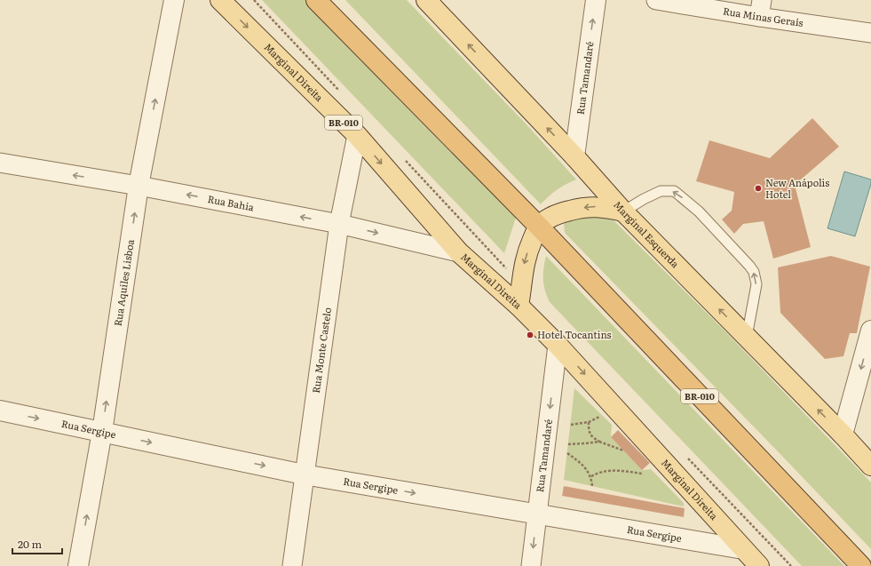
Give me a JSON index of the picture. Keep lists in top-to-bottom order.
{
  "streets": {
    "highway": ["BR-010"],
    "main road": ["Marginal Direita", "Marginal Esquerda"],
    "street": [
      "Rua Minas Gerais",
      "Rua Tamandaré",
      "Rua Bahia",
      "Rua Aquiles Lisboa",
      "Rua Monte Castelo",
      "Rua Sergipe"
    ]
  },
  "crossings": [
    ["Marginal Direita", "Rua Tamandaré"],
    ["Marginal Direita", "Rua Bahia"],
    ["Marginal Direita", "Rua Monte Castelo"],
    ["Marginal Direita", "Rua Sergipe"],
    ["Rua Tamandaré", "Marginal Esquerda"],
    ["Rua Tamandaré", "Rua Sergipe"],
    ["Rua Bahia", "Rua Aquiles Lisboa"],
    ["Rua Bahia", "Rua Monte Castelo"],
    ["Rua Aquiles Lisboa", "Rua Sergipe"],
    ["Rua Monte Castelo", "Rua Sergipe"]
  ],
  "one_way": [
    "Marginal Direita",
    "Marginal Esquerda",
    "Rua Aquiles Lisboa",
    "Rua Sergipe"
  ],
  "places": ["New Anápolis Hotel", "Hotel Tocantins"],
  "scale_bar": "20 m"
}
